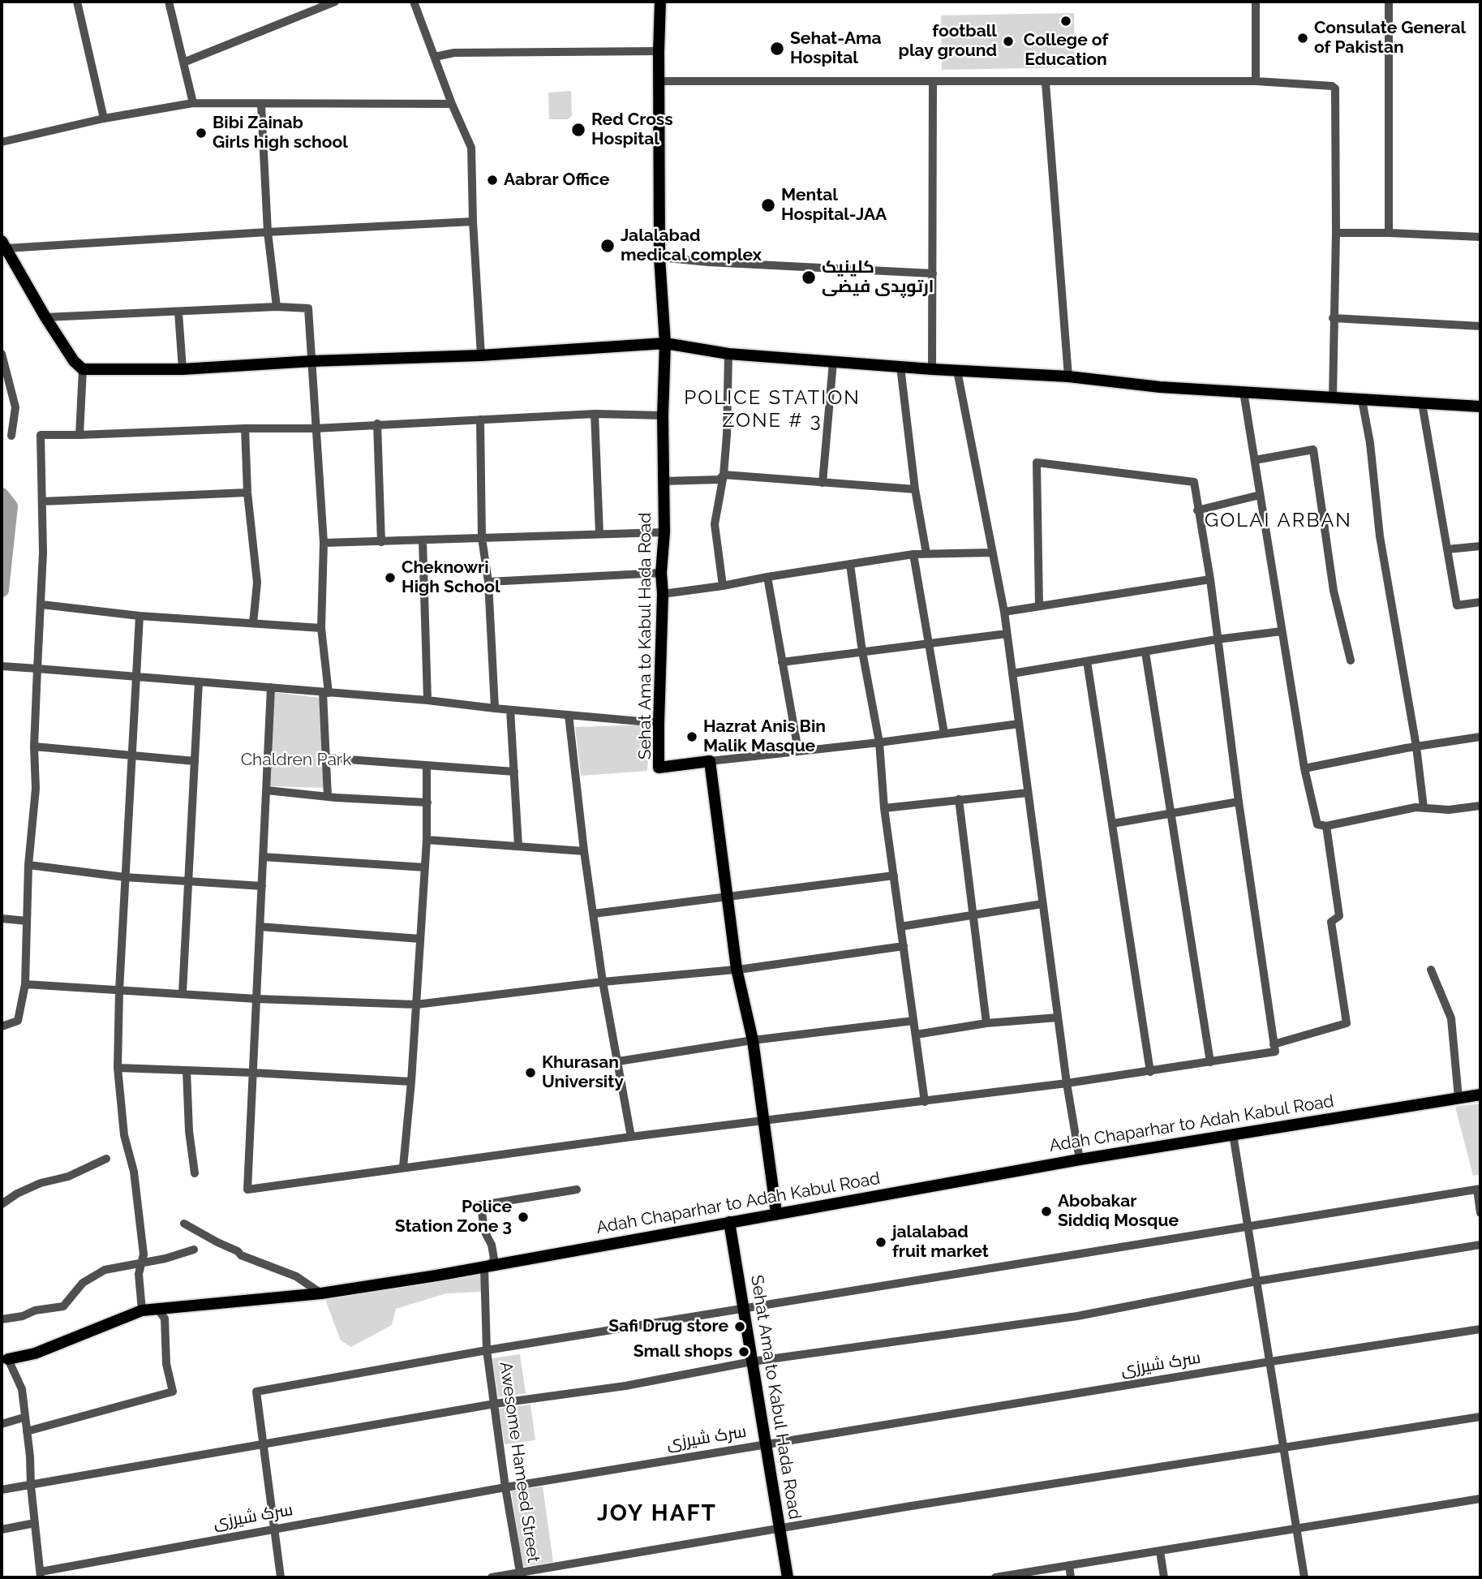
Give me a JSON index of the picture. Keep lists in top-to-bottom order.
{
  "streets": {
    "main road": ["Sehat Ama to Kabul Hada Road", "Adah Chaparhar to Adah Kabul Road"],
    "street": ["سرک شیرزی", "Awesome Hameed Street"]
  },
  "crossings": [
    ["Sehat Ama to Kabul Hada Road", "Adah Chaparhar to Adah Kabul Road"],
    ["Sehat Ama to Kabul Hada Road", "سرک شیرزی"],
    ["Adah Chaparhar to Adah Kabul Road", "Awesome Hameed Street"],
    ["سرک شیرزی", "Awesome Hameed Street"]
  ],
  "districts": ["POLICE STATION ZONE # 3", "GOLAI ARBAN", "JOY HAFT"],
  "parks": ["Chaldren Park"],
  "places": [
    "College of Education",
    "Consulate General of Pakistan",
    "football play ground",
    "Sehat-Ama Hospital",
    "Red Cross Hospital",
    "Bibi Zainab Girls high school",
    "Aabrar Office",
    "Mental Hospital-JAA",
    "Jalalabad medical complex",
    "کلینیک ارتوپدی فیضی",
    "Cheknowri High School",
    "Hazrat Anis Bin Malik Masque",
    "Khurasan University",
    "Abobakar Siddiq Mosque",
    "Police Station Zone 3",
    "jalalabad fruit market",
    "Safi Drug store",
    "Small shops"
  ]
}
